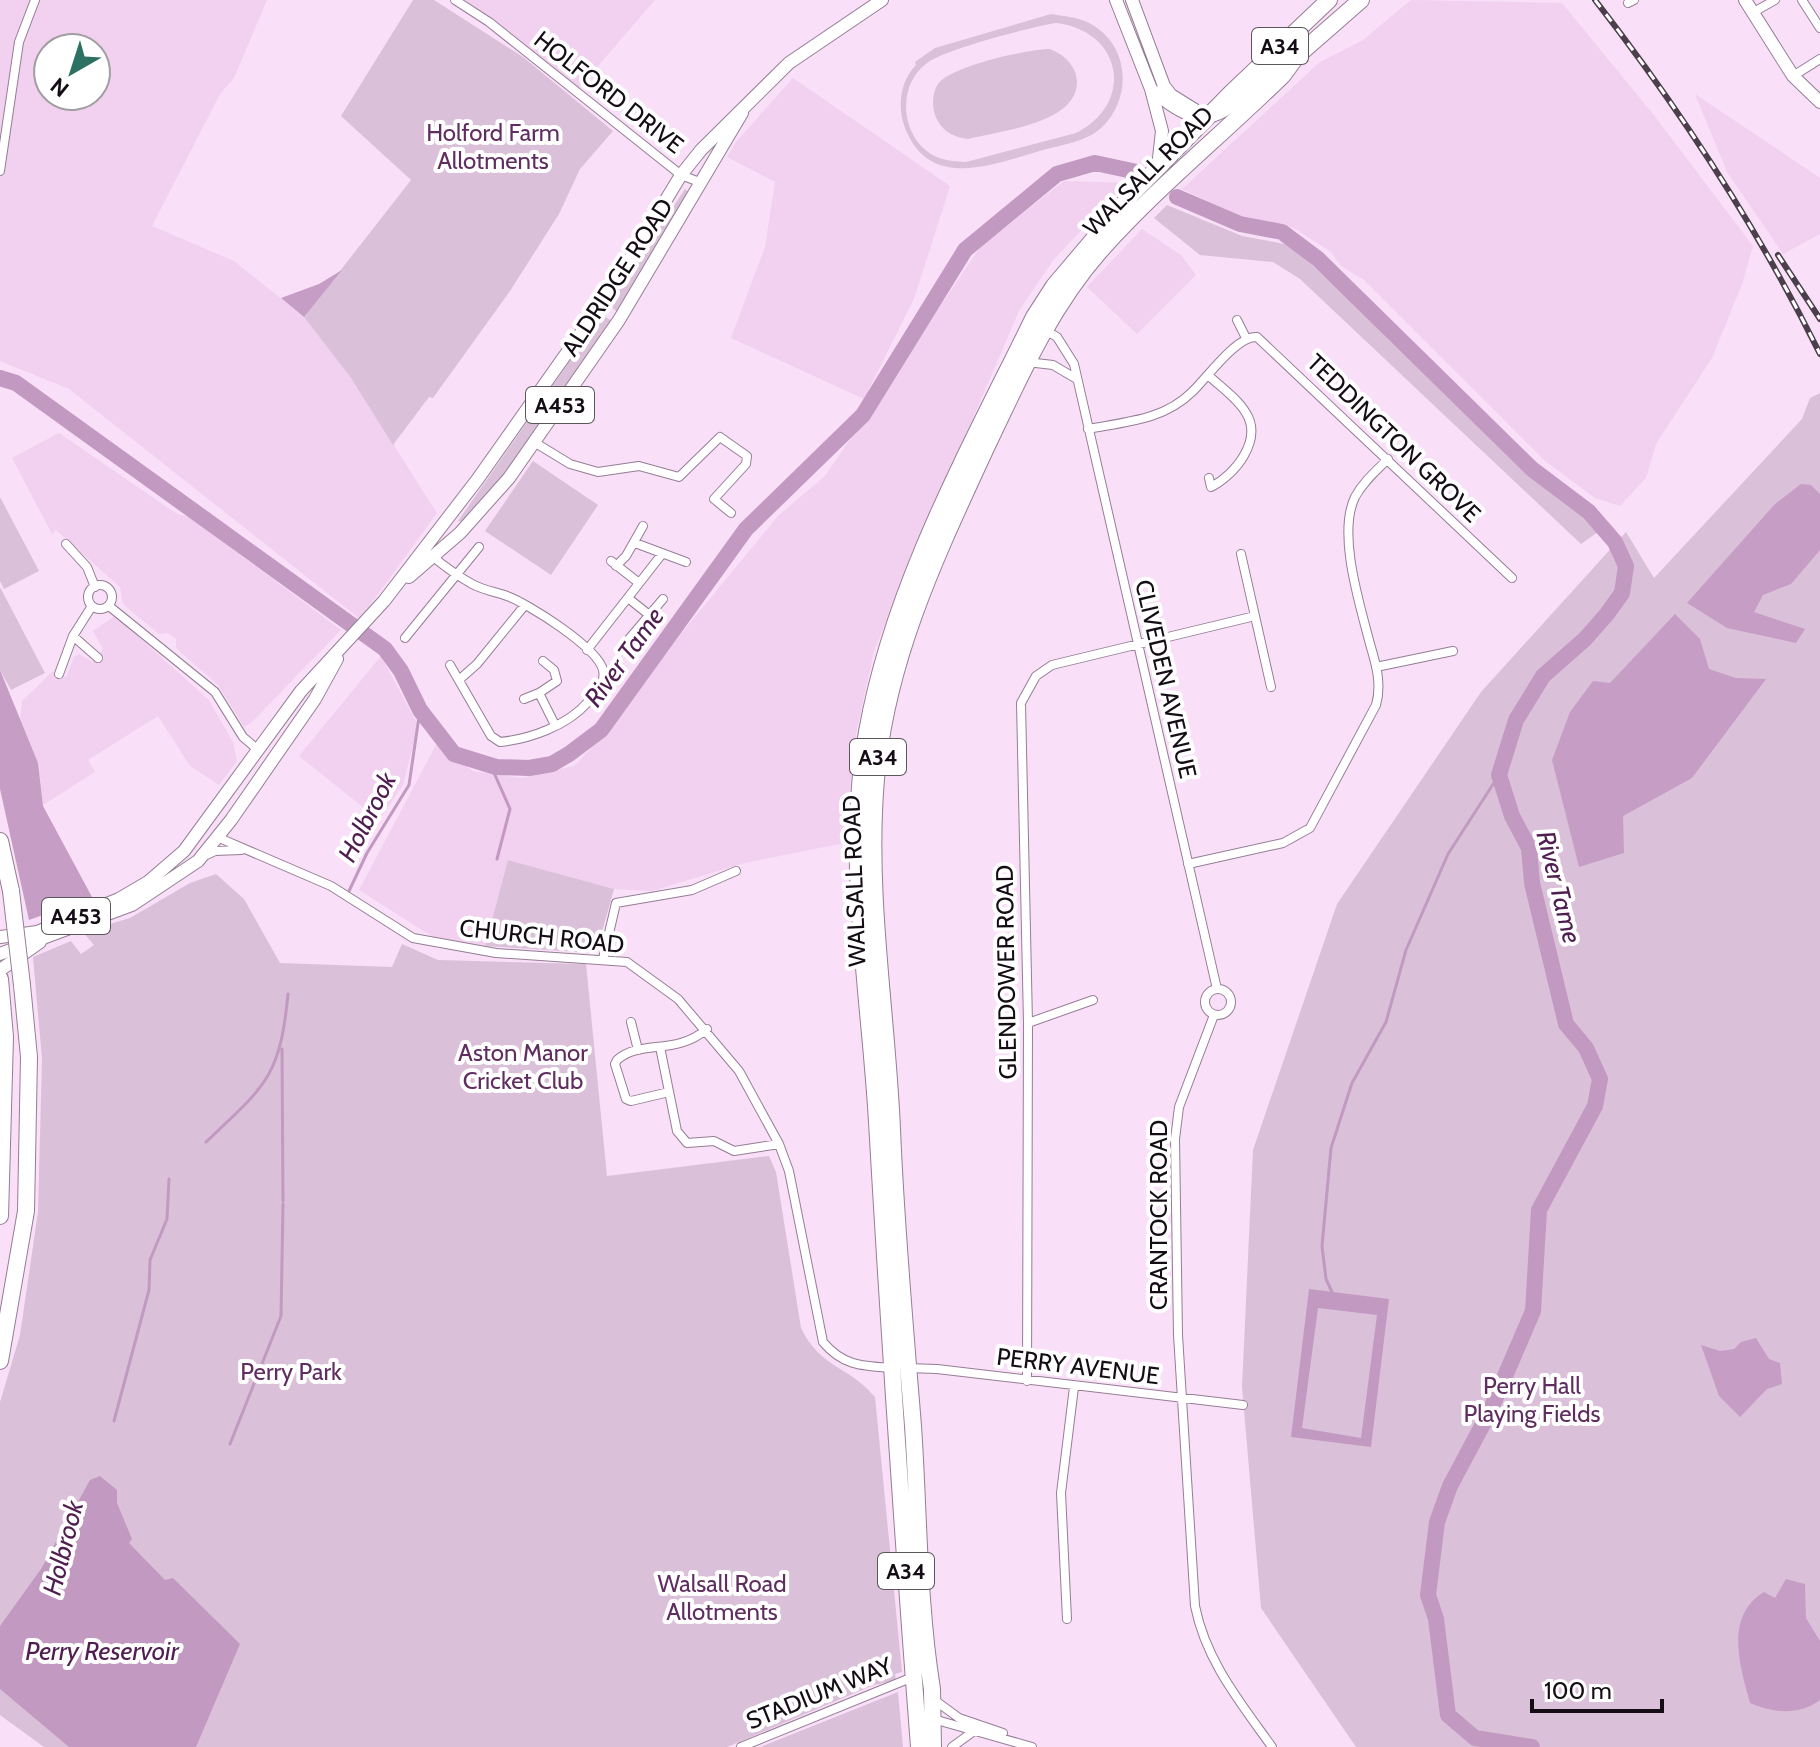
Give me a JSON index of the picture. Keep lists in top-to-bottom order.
{
  "streets": {
    "highway": ["A34", "WALSALL ROAD"],
    "main road": ["ALDRIDGE ROAD", "A453"],
    "street": [
      "HOLFORD DRIVE",
      "TEDDINGTON GROVE",
      "CLIVEDEN AVENUE",
      "CHURCH ROAD",
      "GLENDOWER ROAD",
      "CRANTOCK ROAD",
      "PERRY AVENUE",
      "STADIUM WAY"
    ]
  },
  "crossings": [
    ["HOLFORD DRIVE", "ALDRIDGE ROAD"],
    ["WALSALL ROAD", "CHURCH ROAD"],
    ["WALSALL ROAD", "PERRY AVENUE"],
    ["WALSALL ROAD", "STADIUM WAY"],
    ["ALDRIDGE ROAD", "CHURCH ROAD"],
    ["CLIVEDEN AVENUE", "GLENDOWER ROAD"],
    ["CLIVEDEN AVENUE", "CRANTOCK ROAD"],
    ["CHURCH ROAD", "PERRY AVENUE"],
    ["GLENDOWER ROAD", "PERRY AVENUE"],
    ["CRANTOCK ROAD", "PERRY AVENUE"]
  ],
  "water": ["River Tame", "Holbrook", "Perry Reservoir"],
  "parks": [
    "Holford Farm Allotments",
    "Aston Manor Cricket Club",
    "Perry Park",
    "Perry Hall Playing Fields",
    "Walsall Road Allotments"
  ],
  "scale_bar": "100 m",
  "north": "bottom left"
}
